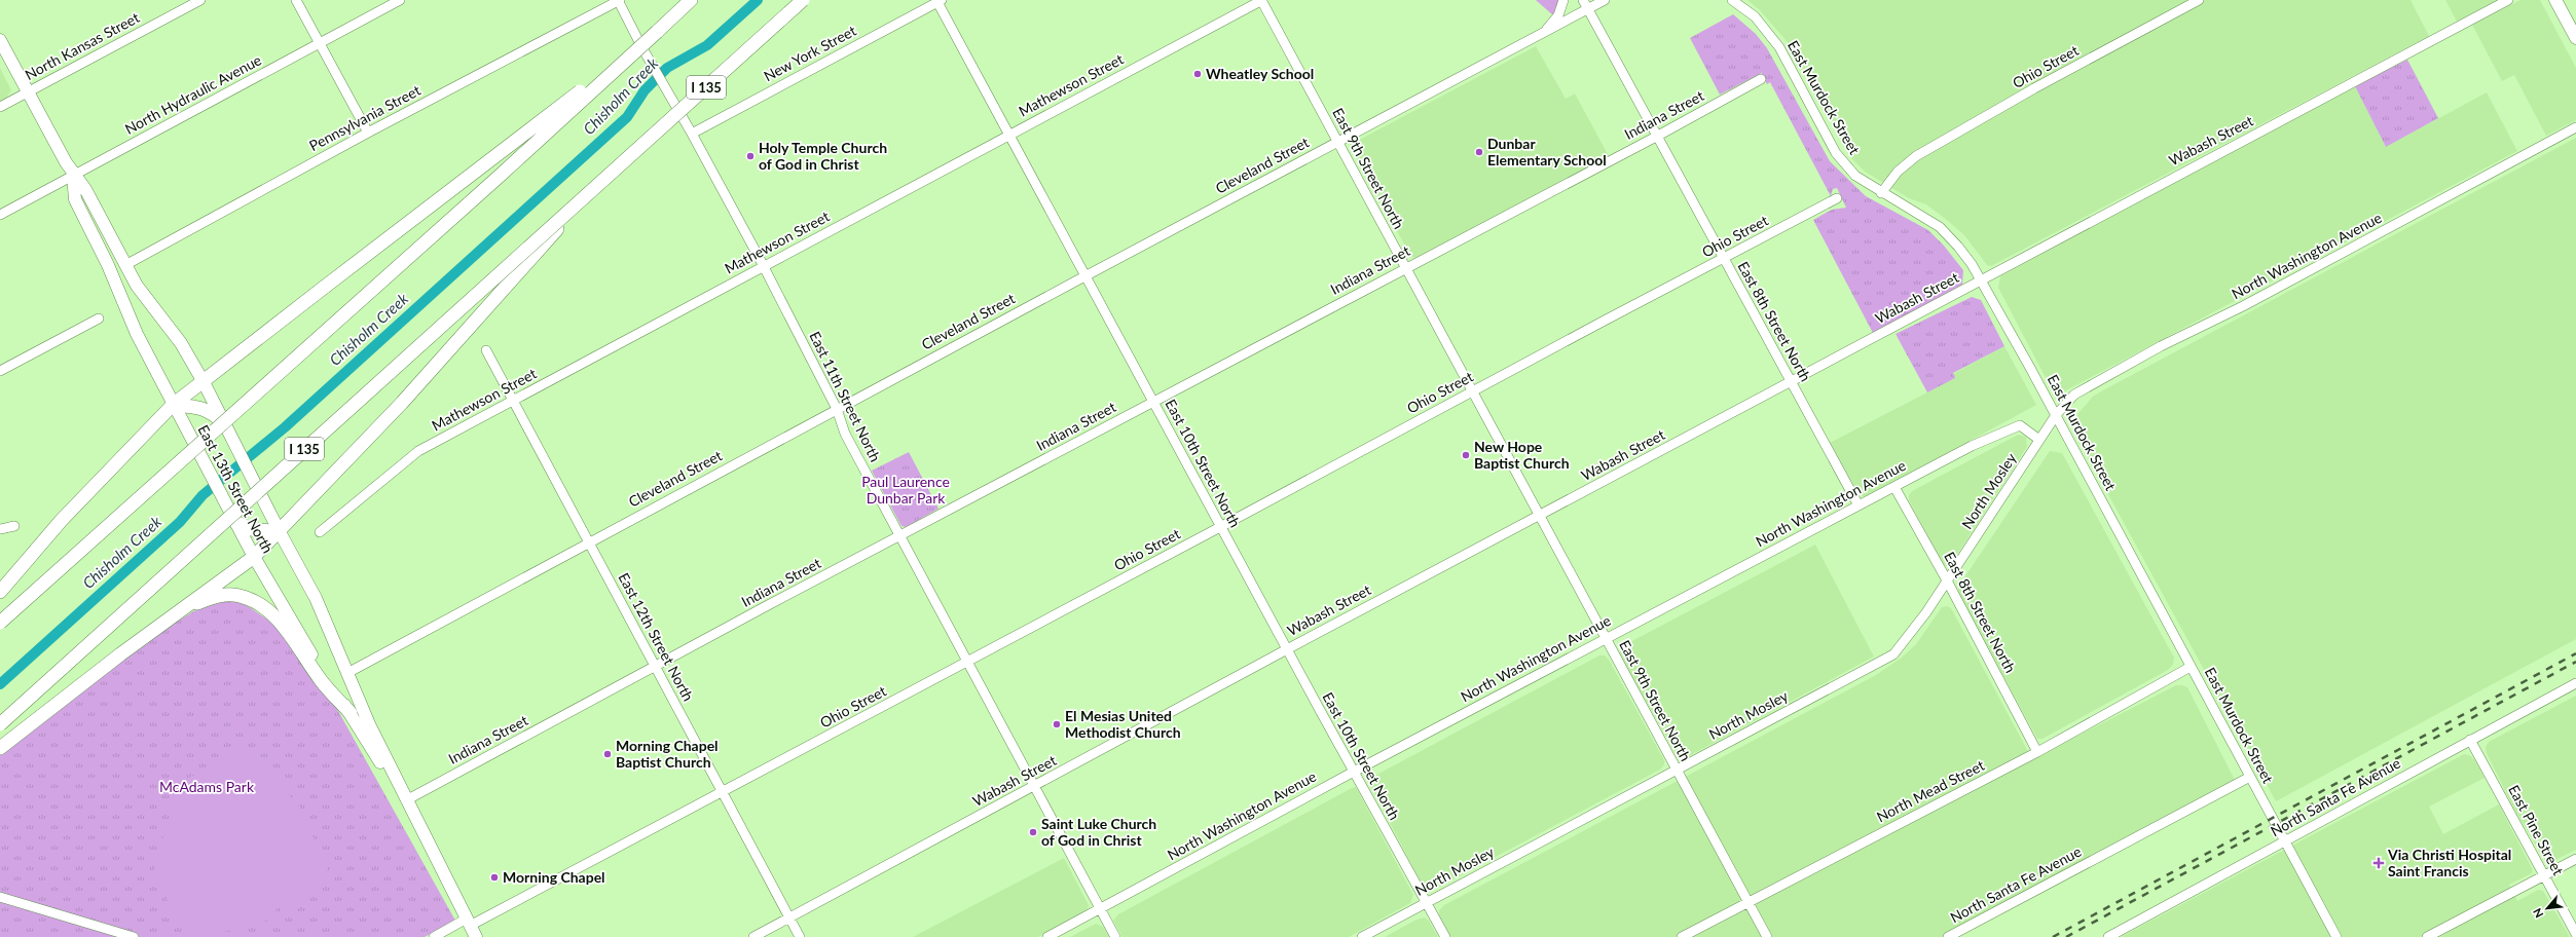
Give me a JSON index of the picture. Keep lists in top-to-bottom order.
{
  "streets": {
    "highway": ["I 135"],
    "main road": ["East 13th Street North"],
    "street": [
      "North Kansas Street",
      "New York Street",
      "Ohio Street",
      "Mathewson Street",
      "North Hydraulic Avenue",
      "East Murdock Street",
      "Indiana Street",
      "Pennsylvania Street",
      "Wabash Street",
      "Cleveland Street",
      "East 9th Street North",
      "North Washington Avenue",
      "East 8th Street North",
      "East 11th Street North",
      "East 10th Street North",
      "North Mosley",
      "East 12th Street North",
      "North Mead Street",
      "North Santa Fe Avenue",
      "East Pine Street"
    ]
  },
  "crossings": [
    ["North Kansas Street", "East 13th Street North"],
    ["New York Street", "East 11th Street North"],
    ["New York Street", "East 10th Street North"],
    ["Ohio Street", "East Murdock Street"],
    ["Ohio Street", "East 9th Street North"],
    ["Ohio Street", "East 8th Street North"],
    ["Ohio Street", "East 11th Street North"],
    ["Ohio Street", "East 10th Street North"],
    ["Ohio Street", "East 13th Street North"],
    ["Ohio Street", "East 12th Street North"],
    ["Mathewson Street", "East 9th Street North"],
    ["Mathewson Street", "East 11th Street North"],
    ["Mathewson Street", "East 10th Street North"],
    ["Mathewson Street", "East 12th Street North"],
    ["North Hydraulic Avenue", "East 13th Street North"],
    ["East Murdock Street", "Wabash Street"],
    ["East Murdock Street", "North Washington Avenue"],
    ["East Murdock Street", "North Mosley"],
    ["East Murdock Street", "North Mead Street"],
    ["East Murdock Street", "North Santa Fe Avenue"],
    ["Indiana Street", "East 9th Street North"],
    ["Indiana Street", "East 8th Street North"],
    ["Indiana Street", "East 11th Street North"],
    ["Indiana Street", "East 10th Street North"],
    ["Indiana Street", "East 13th Street North"],
    ["Indiana Street", "East 12th Street North"],
    ["Pennsylvania Street", "East 11th Street North"],
    ["Pennsylvania Street", "East 13th Street North"],
    ["Wabash Street", "East 9th Street North"],
    ["Wabash Street", "East 8th Street North"],
    ["Wabash Street", "East 11th Street North"],
    ["Wabash Street", "East 10th Street North"],
    ["Wabash Street", "East 12th Street North"],
    ["Cleveland Street", "East 9th Street North"],
    ["Cleveland Street", "East 8th Street North"],
    ["Cleveland Street", "East 11th Street North"],
    ["Cleveland Street", "East 10th Street North"],
    ["Cleveland Street", "East 13th Street North"],
    ["Cleveland Street", "East 12th Street North"],
    ["East 9th Street North", "North Washington Avenue"],
    ["East 9th Street North", "North Mosley"],
    ["East 9th Street North", "North Mead Street"],
    ["North Washington Avenue", "East 8th Street North"],
    ["North Washington Avenue", "East 11th Street North"],
    ["North Washington Avenue", "East 10th Street North"],
    ["North Washington Avenue", "North Mosley"],
    ["East 8th Street North", "North Mosley"],
    ["East 8th Street North", "North Mead Street"],
    ["East 10th Street North", "North Mosley"],
    ["North Santa Fe Avenue", "East Pine Street"]
  ],
  "water": ["Chisholm Creek"],
  "parks": ["Paul Laurence Dunbar Park", "McAdams Park"],
  "places": {
    "other": [
      "Wheatley School",
      "Dunbar Elementary School",
      "Holy Temple Church of God in Christ",
      "New Hope Baptist Church",
      "El Mesias United Methodist Church",
      "Morning Chapel Baptist Church",
      "Saint Luke Church of God in Christ",
      "Morning Chapel"
    ],
    "health": ["Via Christi Hospital Saint Francis"]
  },
  "north": "bottom left"
}
